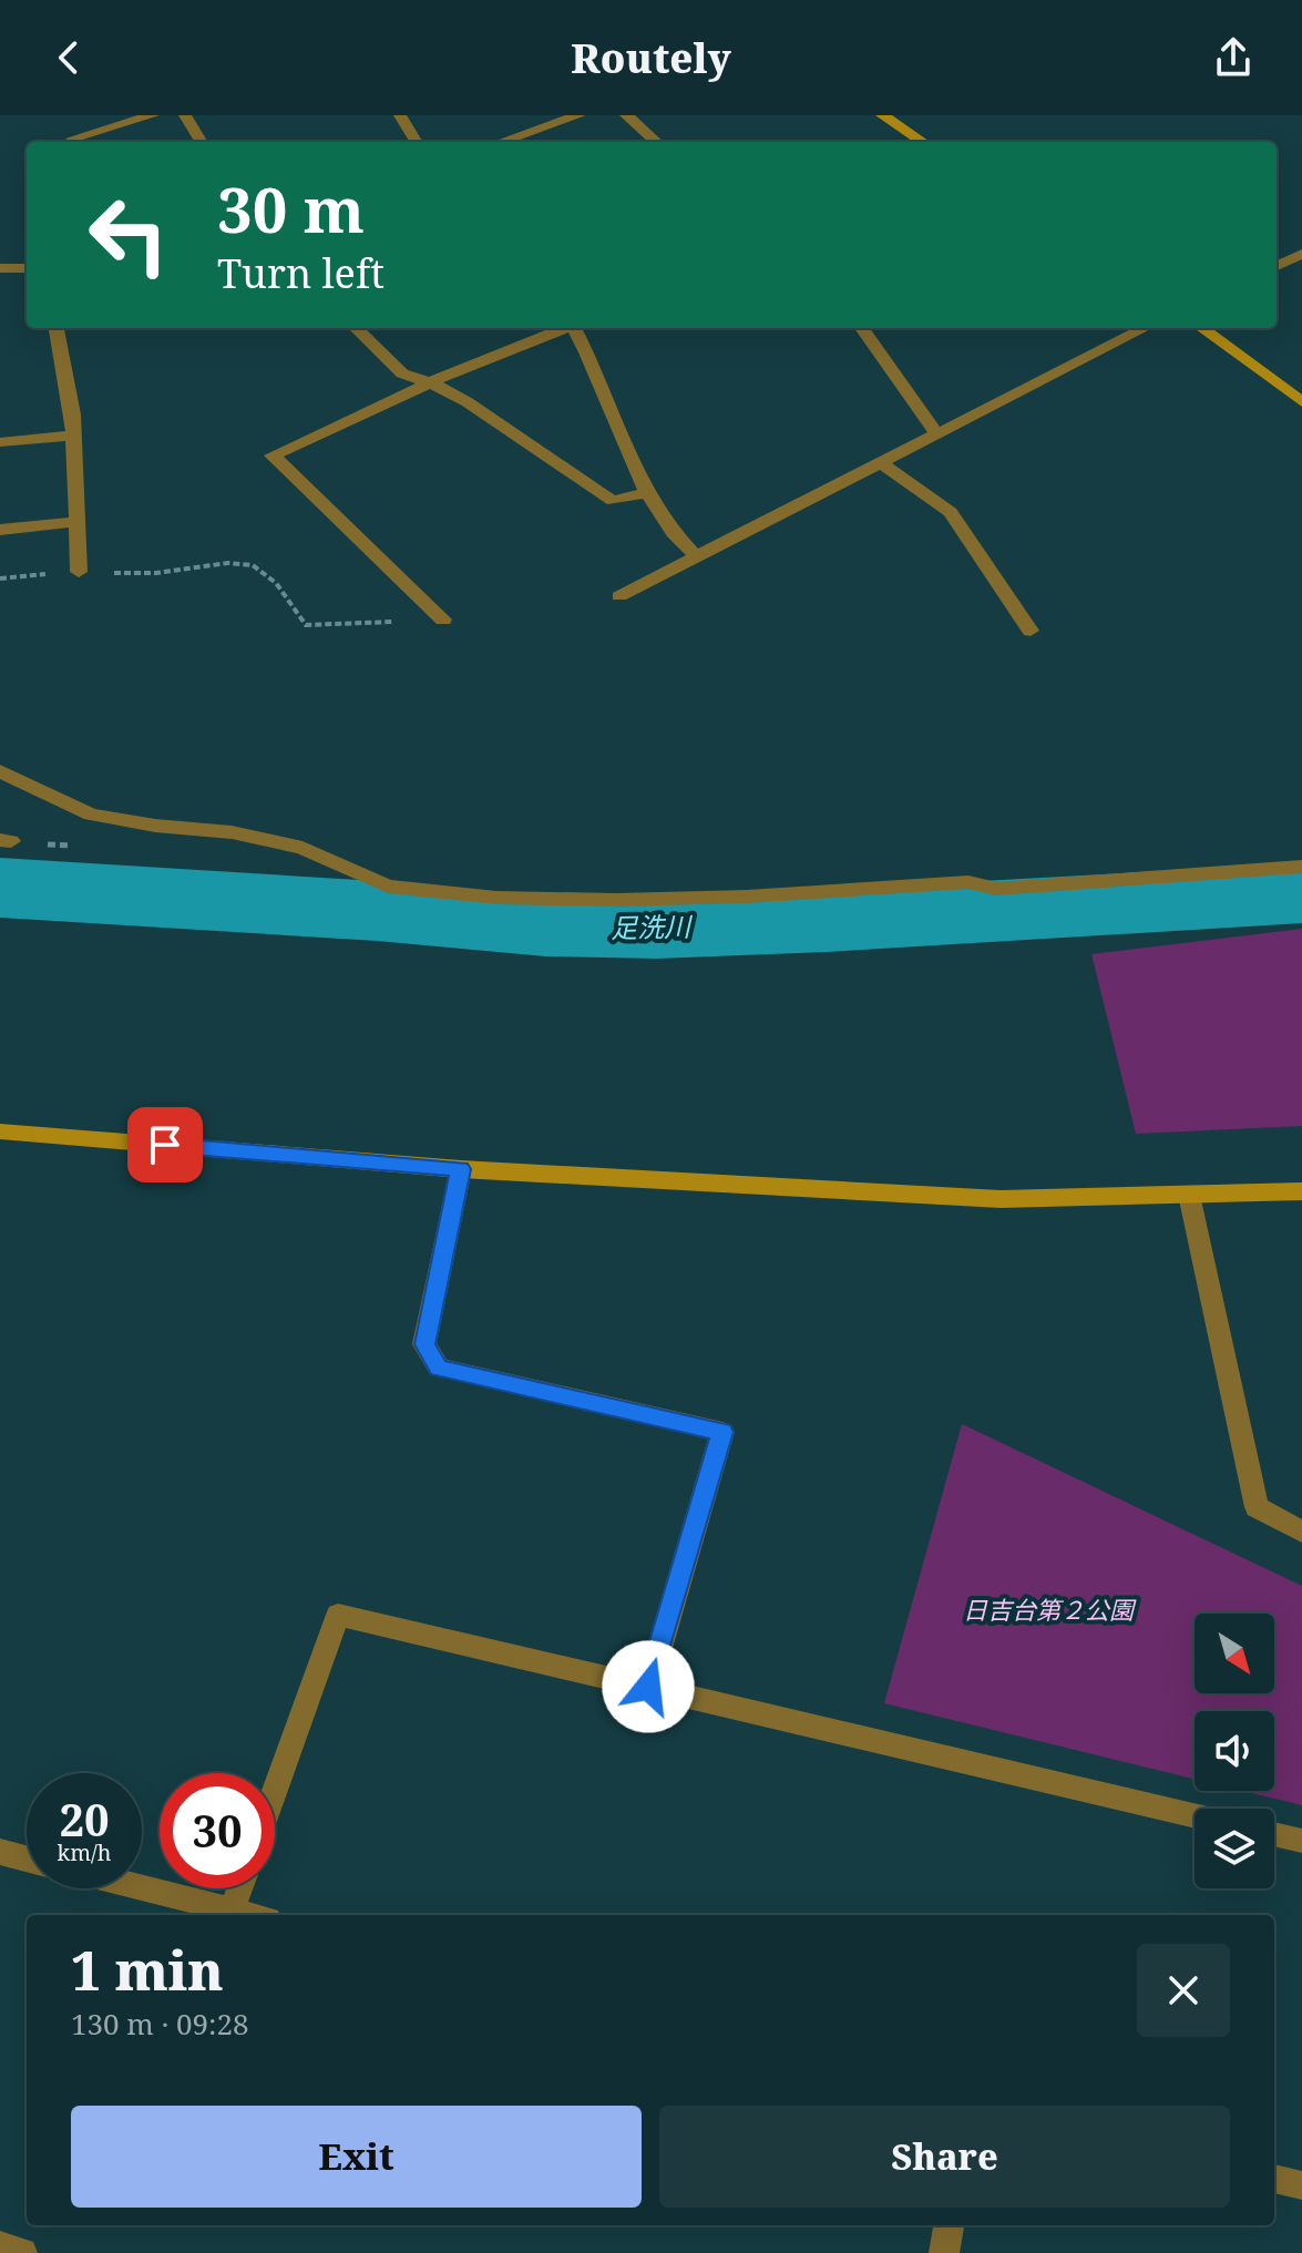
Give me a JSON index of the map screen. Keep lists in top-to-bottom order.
{
  "water": ["足洗川"],
  "parks": ["日吉台第２公園"],
  "north": "bottom right",
  "page": {
    "header": "Routely",
    "turn": ["30 m", "Turn left"],
    "speed": "20 km/h",
    "limit": "30",
    "heading": ["1 min", "130 m · 09:28"],
    "buttons": ["Exit", "Share"]
  }
}
